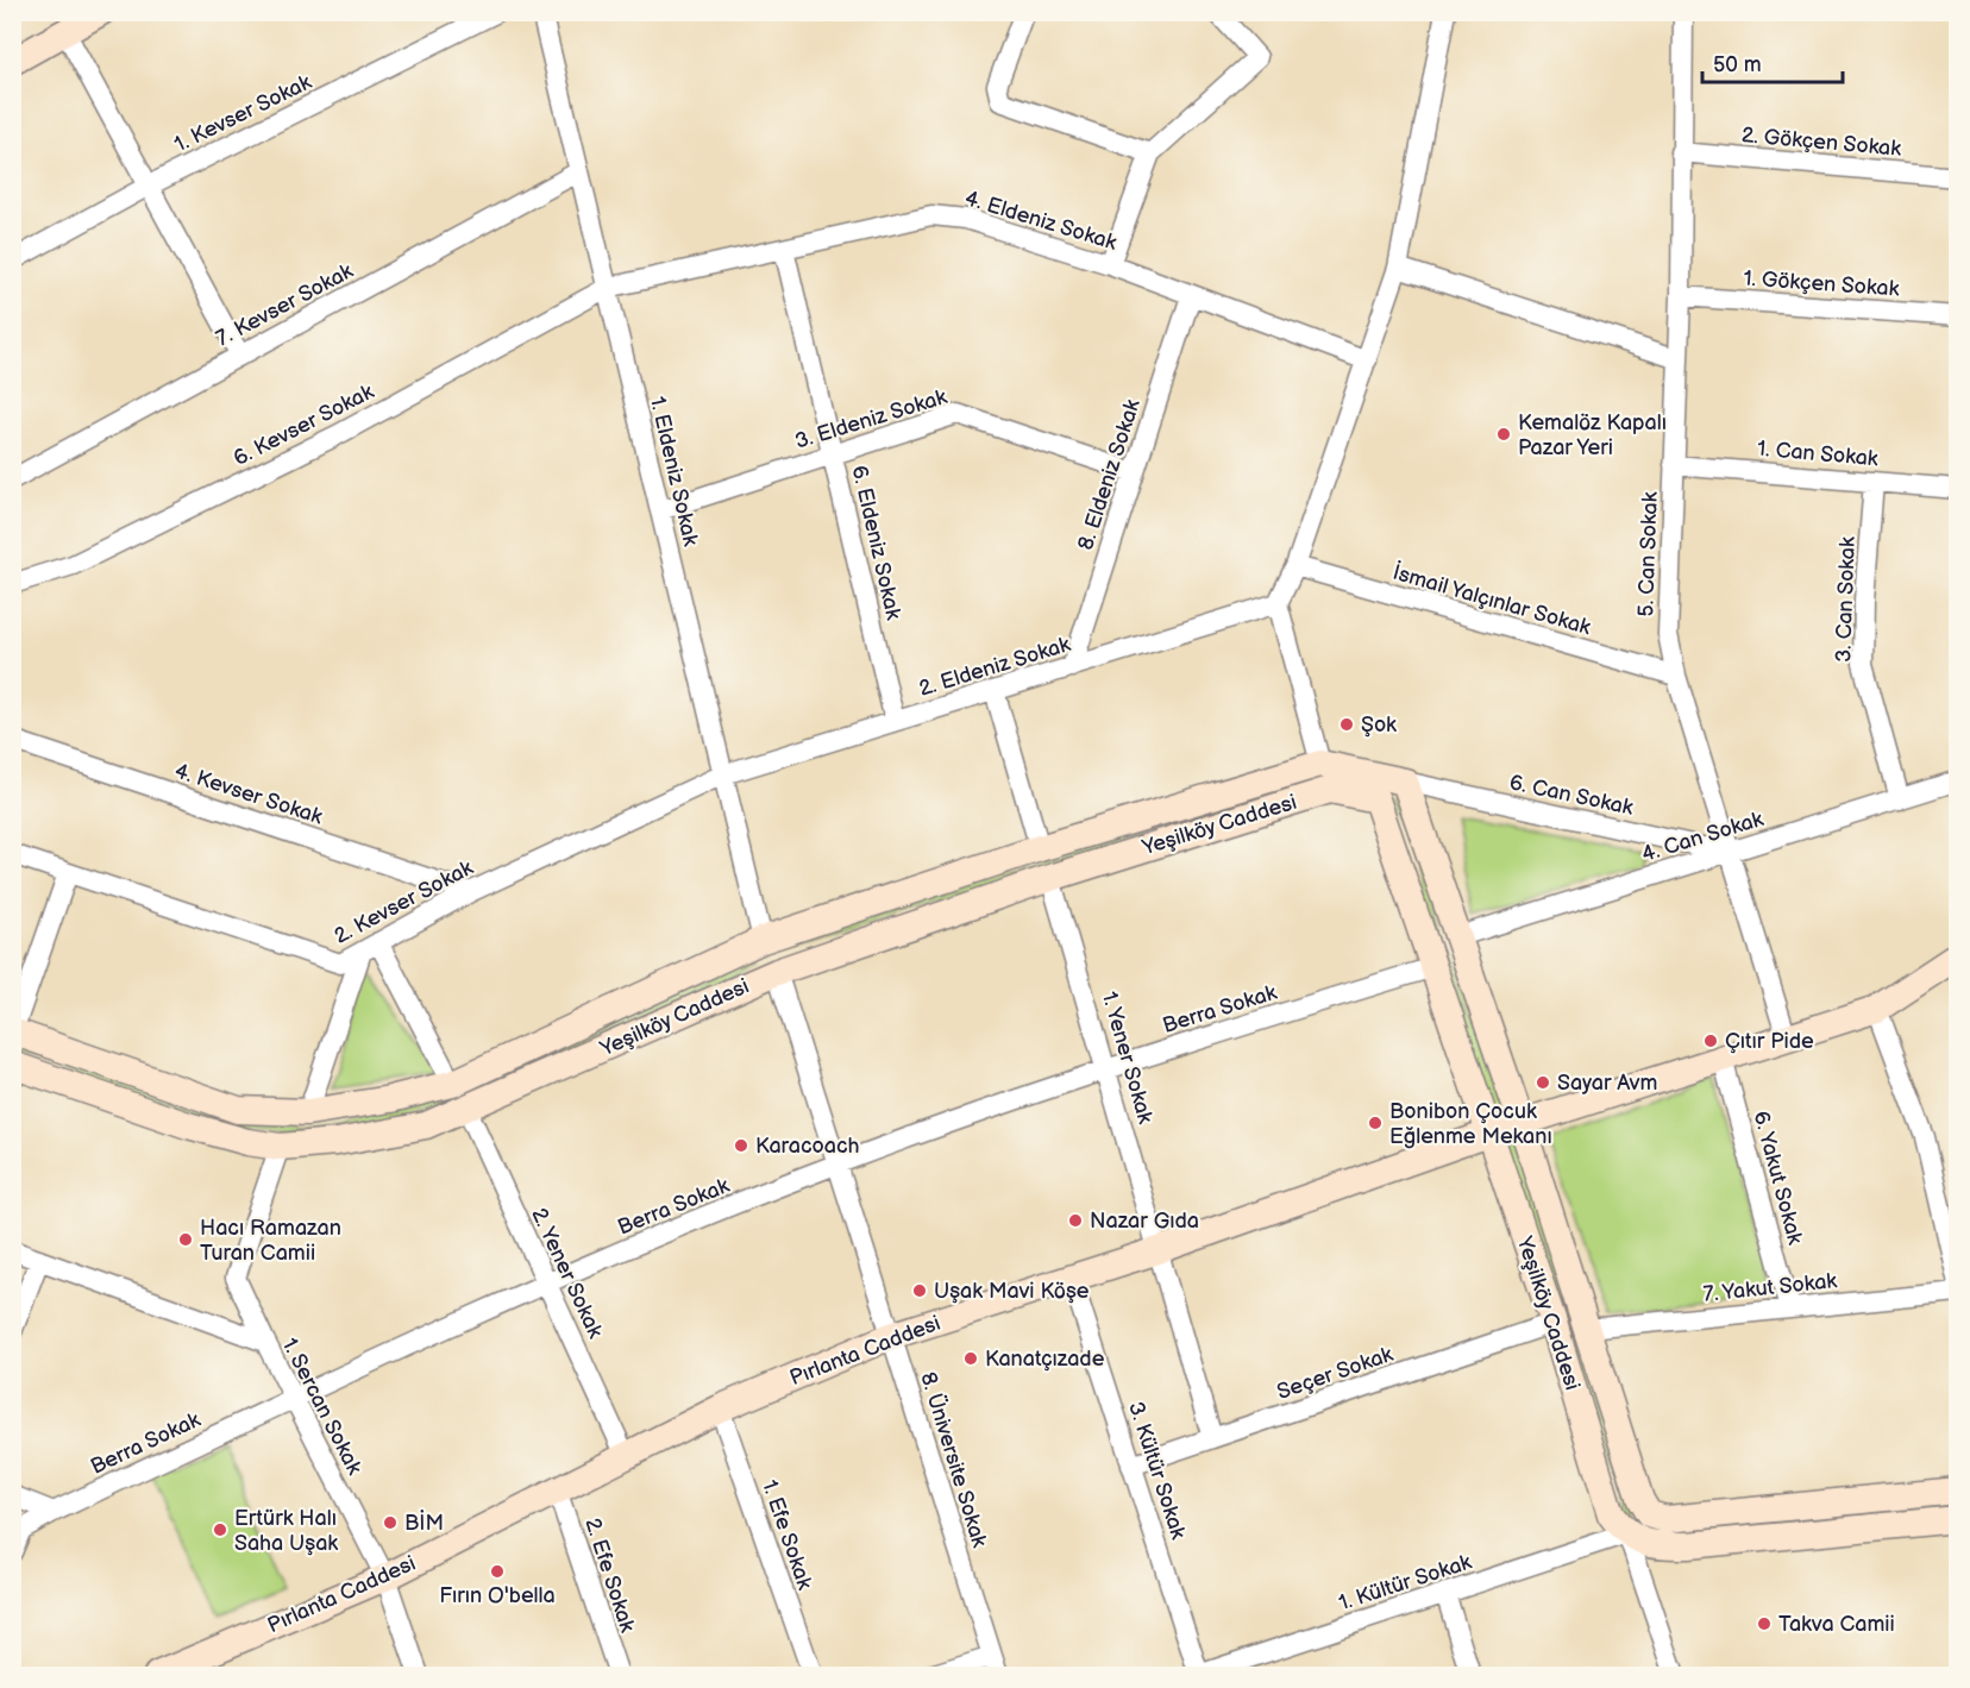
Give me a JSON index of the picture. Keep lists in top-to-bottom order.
{
  "streets": {
    "street": [
      "1. Kevser Sokak",
      "2. Gökçen Sokak",
      "4. Eldeniz Sokak",
      "1. Gökçen Sokak",
      "7. Kevser Sokak",
      "3. Eldeniz Sokak",
      "6. Kevser Sokak",
      "1. Can Sokak",
      "1. Eldeniz Sokak",
      "8. Eldeniz Sokak",
      "6. Eldeniz Sokak",
      "5. Can Sokak",
      "İsmail Yalçınlar Sokak",
      "3. Can Sokak",
      "2. Eldeniz Sokak",
      "4. Kevser Sokak",
      "6. Can Sokak",
      "Yeşilköy Caddesi",
      "4. Can Sokak",
      "2. Kevser Sokak",
      "Berra Sokak",
      "1. Yener Sokak",
      "6. Yakut Sokak",
      "2. Yener Sokak",
      "7. Yakut Sokak",
      "Pırlanta Caddesi",
      "Seçer Sokak",
      "1. Sercan Sokak",
      "8. Üniversite Sokak",
      "3. Kültür Sokak",
      "1. Efe Sokak",
      "2. Efe Sokak",
      "1. Kültür Sokak"
    ]
  },
  "crossings": [
    ["2. Gökçen Sokak", "5. Can Sokak"],
    ["4. Eldeniz Sokak", "6. Kevser Sokak"],
    ["4. Eldeniz Sokak", "1. Eldeniz Sokak"],
    ["4. Eldeniz Sokak", "8. Eldeniz Sokak"],
    ["4. Eldeniz Sokak", "6. Eldeniz Sokak"],
    ["1. Gökçen Sokak", "5. Can Sokak"],
    ["7. Kevser Sokak", "1. Eldeniz Sokak"],
    ["3. Eldeniz Sokak", "1. Eldeniz Sokak"],
    ["3. Eldeniz Sokak", "8. Eldeniz Sokak"],
    ["3. Eldeniz Sokak", "6. Eldeniz Sokak"],
    ["6. Kevser Sokak", "1. Eldeniz Sokak"],
    ["1. Can Sokak", "5. Can Sokak"],
    ["1. Can Sokak", "3. Can Sokak"],
    ["1. Eldeniz Sokak", "2. Eldeniz Sokak"],
    ["1. Eldeniz Sokak", "Yeşilköy Caddesi"],
    ["1. Eldeniz Sokak", "2. Kevser Sokak"],
    ["8. Eldeniz Sokak", "2. Eldeniz Sokak"],
    ["6. Eldeniz Sokak", "2. Eldeniz Sokak"],
    ["5. Can Sokak", "İsmail Yalçınlar Sokak"],
    ["5. Can Sokak", "6. Can Sokak"],
    ["5. Can Sokak", "4. Can Sokak"],
    ["5. Can Sokak", "Pırlanta Caddesi"],
    ["3. Can Sokak", "4. Can Sokak"],
    ["2. Eldeniz Sokak", "2. Kevser Sokak"],
    ["4. Kevser Sokak", "2. Kevser Sokak"],
    ["6. Can Sokak", "Yeşilköy Caddesi"],
    ["6. Can Sokak", "4. Can Sokak"],
    ["Yeşilköy Caddesi", "4. Can Sokak"],
    ["Yeşilköy Caddesi", "Berra Sokak"],
    ["Yeşilköy Caddesi", "1. Yener Sokak"],
    ["Yeşilköy Caddesi", "2. Yener Sokak"],
    ["Yeşilköy Caddesi", "7. Yakut Sokak"],
    ["Yeşilköy Caddesi", "Pırlanta Caddesi"],
    ["Yeşilköy Caddesi", "Seçer Sokak"],
    ["Yeşilköy Caddesi", "8. Üniversite Sokak"],
    ["Yeşilköy Caddesi", "1. Kültür Sokak"],
    ["Berra Sokak", "1. Yener Sokak"],
    ["Berra Sokak", "2. Yener Sokak"],
    ["Berra Sokak", "1. Sercan Sokak"],
    ["Berra Sokak", "8. Üniversite Sokak"],
    ["1. Yener Sokak", "Pırlanta Caddesi"],
    ["1. Yener Sokak", "Seçer Sokak"],
    ["6. Yakut Sokak", "7. Yakut Sokak"],
    ["6. Yakut Sokak", "Pırlanta Caddesi"],
    ["2. Yener Sokak", "Pırlanta Caddesi"],
    ["Pırlanta Caddesi", "1. Sercan Sokak"],
    ["Pırlanta Caddesi", "8. Üniversite Sokak"],
    ["Pırlanta Caddesi", "3. Kültür Sokak"],
    ["Pırlanta Caddesi", "1. Efe Sokak"],
    ["Pırlanta Caddesi", "2. Efe Sokak"],
    ["Seçer Sokak", "3. Kültür Sokak"],
    ["3. Kültür Sokak", "1. Kültür Sokak"]
  ],
  "places": [
    "Kemalöz Kapalı Pazar Yeri",
    "Şok",
    "Çıtır Pide",
    "Sayar Avm",
    "Bonibon Çocuk Eğlenme Mekanı",
    "Karacoach",
    "Nazar Gıda",
    "Hacı Ramazan Turan Camii",
    "Uşak Mavi Köşe",
    "Kanatçızade",
    "BİM",
    "Ertürk Halı Saha Uşak",
    "Fırın O'bella",
    "Takva Camii"
  ],
  "scale_bar": "50 m"
}
